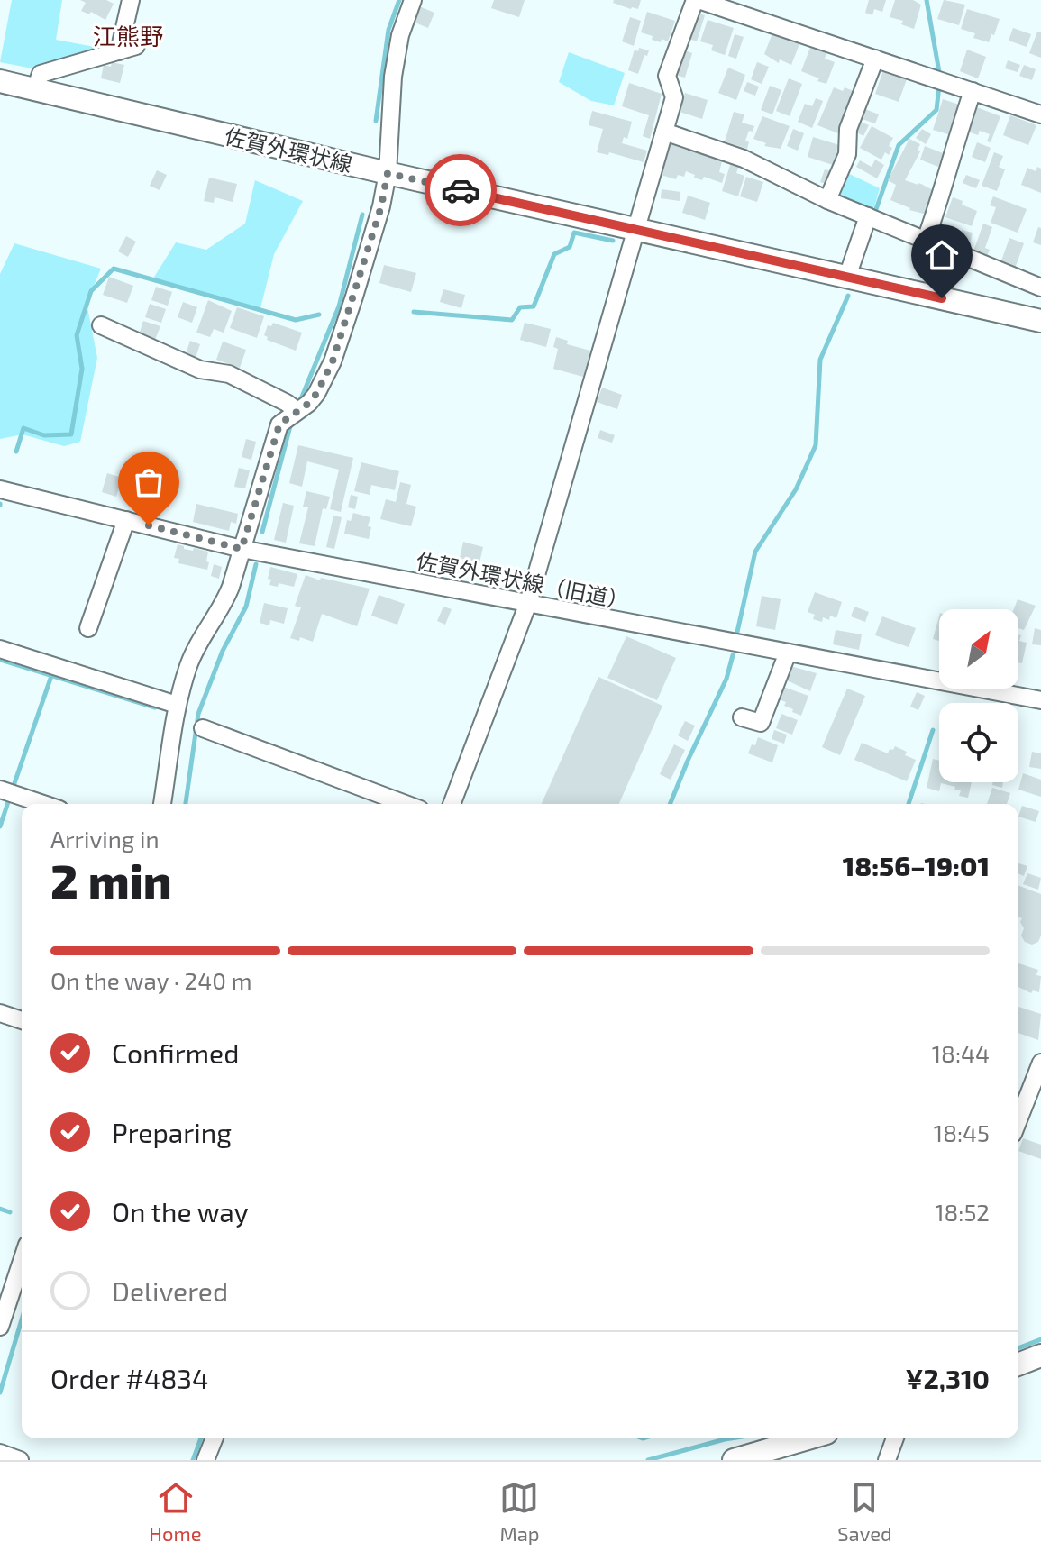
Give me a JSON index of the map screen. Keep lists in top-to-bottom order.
{
  "streets": {
    "main road": ["佐賀外環状線"],
    "street": ["佐賀外環状線（旧道）"]
  },
  "districts": ["江熊野"],
  "north": "top right",
  "page": {
    "heading": ["2 min", "Arriving in", "18:56–19:01"],
    "panel": ["Order #4834", "¥2,310"],
    "bar": "On the way · 240 m",
    "list": [
      ["Confirmed", "18:44"],
      ["Preparing", "18:45"],
      ["On the way", "18:52"],
      "Delivered"
    ],
    "tabs": ["Home", "Map", "Saved"]
  }
}
